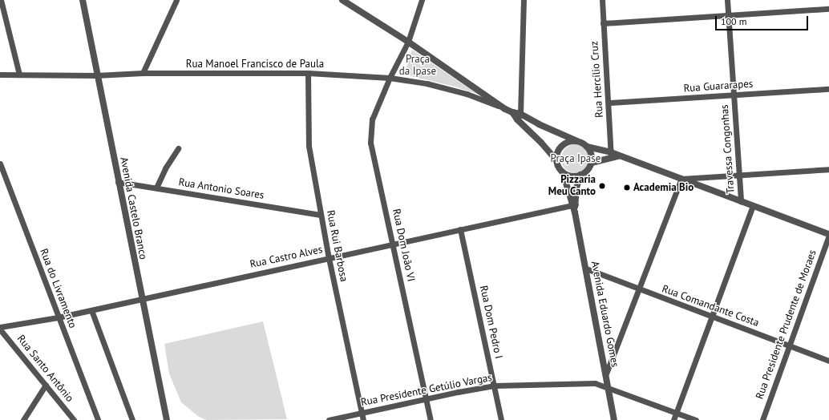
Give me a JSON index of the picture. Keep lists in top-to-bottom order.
{
  "streets": {
    "street": [
      "Rua Manoel Francisco de Paula",
      "Rua Hercílio Cruz",
      "Rua Guararapes",
      "Travessa Congonhas",
      "Rua Antonio Soares",
      "Avenida Castelo Branco",
      "Rua Dom João VI",
      "Rua Rui Barbosa",
      "Rua Castro Alves",
      "Rua do Livramento",
      "Rua Comandante Costa",
      "Avenida Eduardo Gomes",
      "Rua Dom Pedro I",
      "Rua Presidente Prudente de Moraes",
      "Rua Santo Antônio",
      "Rua Presidente Getúlio Vargas"
    ]
  },
  "crossings": [
    ["Rua Manoel Francisco de Paula", "Avenida Castelo Branco"],
    ["Rua Manoel Francisco de Paula", "Rua Dom João VI"],
    ["Rua Manoel Francisco de Paula", "Rua Rui Barbosa"],
    ["Rua Hercílio Cruz", "Rua Guararapes"],
    ["Rua Guararapes", "Travessa Congonhas"],
    ["Rua Antonio Soares", "Avenida Castelo Branco"],
    ["Rua Antonio Soares", "Rua Rui Barbosa"],
    ["Avenida Castelo Branco", "Rua Castro Alves"],
    ["Rua Dom João VI", "Rua Castro Alves"],
    ["Rua Dom João VI", "Rua Presidente Getúlio Vargas"],
    ["Rua Rui Barbosa", "Rua Castro Alves"],
    ["Rua Rui Barbosa", "Rua Presidente Getúlio Vargas"],
    ["Rua Castro Alves", "Rua do Livramento"],
    ["Rua Castro Alves", "Avenida Eduardo Gomes"],
    ["Rua Castro Alves", "Rua Dom Pedro I"],
    ["Rua Castro Alves", "Rua Santo Antônio"],
    ["Rua Comandante Costa", "Avenida Eduardo Gomes"],
    ["Rua Comandante Costa", "Rua Presidente Prudente de Moraes"],
    ["Avenida Eduardo Gomes", "Rua Presidente Getúlio Vargas"],
    ["Rua Dom Pedro I", "Rua Presidente Getúlio Vargas"]
  ],
  "parks": ["Praça da Ipase", "Praça Ipase"],
  "places": ["Pizzaria Meu Canto", "Academia Bio"],
  "scale_bar": "100 m"
}
